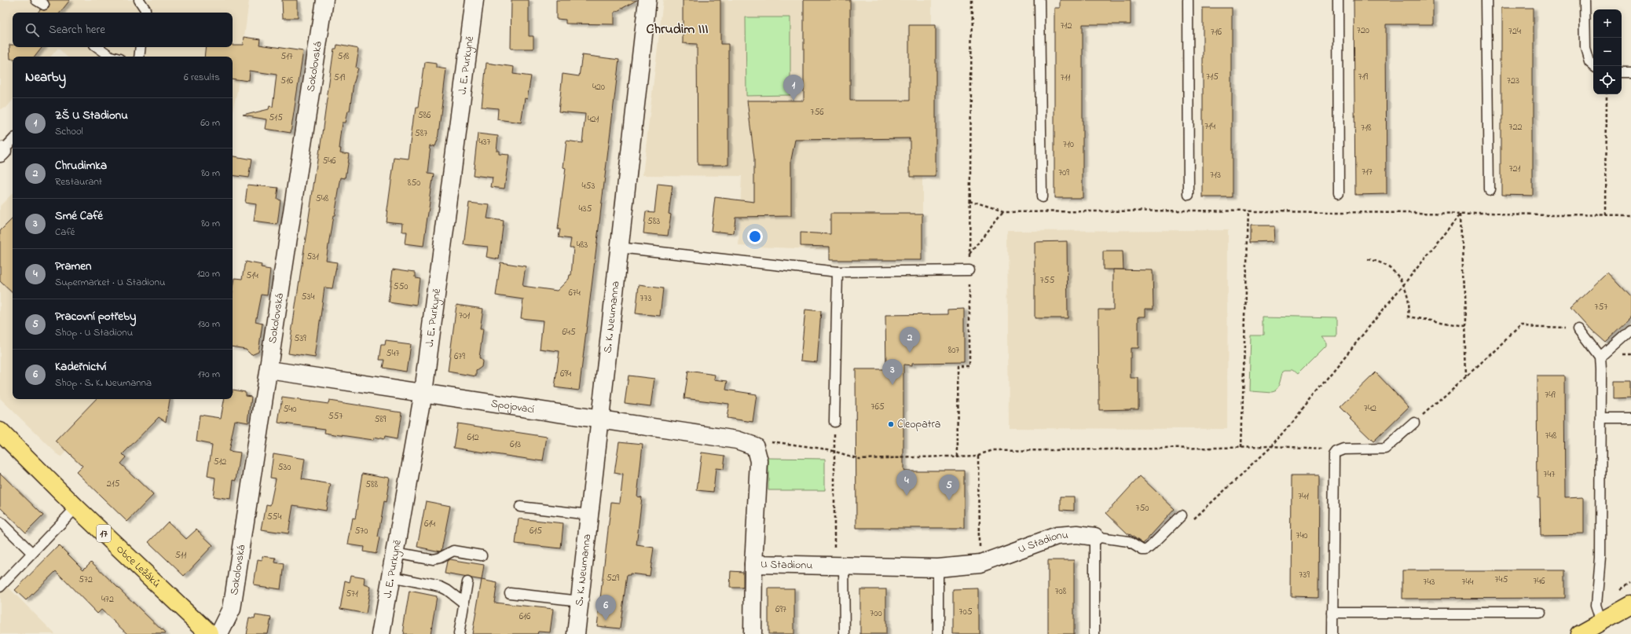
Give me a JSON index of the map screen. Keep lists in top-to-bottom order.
{
  "streets": {
    "main road": ["17", "Obce Ležáků"],
    "street": [
      "J. E. Purkyně",
      "Sokolovská",
      "S. K. Neumanna",
      "Spojovací",
      "U Stadionu"
    ]
  },
  "crossings": [
    ["J. E. Purkyně", "Spojovací"],
    ["Sokolovská", "Spojovací"],
    ["S. K. Neumanna", "Spojovací"],
    ["Spojovací", "U Stadionu"]
  ],
  "districts": ["Chrudim III"],
  "places": ["Cleopatra"],
  "house_numbers": [
    "712",
    "720",
    "724",
    "716",
    "517",
    "518",
    "715",
    "719",
    "519",
    "711",
    "516",
    "723",
    "420",
    "756",
    "586",
    "515",
    "421",
    "714",
    "722",
    "718",
    "587",
    "437",
    "710",
    "546",
    "721",
    "717",
    "709",
    "713",
    "850",
    "453",
    "548",
    "435",
    "583",
    "483",
    "531",
    "514",
    "755",
    "550",
    "674",
    "534",
    "773",
    "757",
    "701",
    "645",
    "539",
    "807",
    "547",
    "679",
    "694",
    "749",
    "765",
    "742",
    "540",
    "557",
    "589",
    "748",
    "612",
    "613",
    "512",
    "530",
    "747",
    "215",
    "588",
    "741",
    "750",
    "554",
    "614",
    "570",
    "615",
    "740",
    "511",
    "739",
    "529",
    "572",
    "745",
    "746",
    "743",
    "744",
    "708",
    "571",
    "472",
    "697",
    "705",
    "700",
    "616"
  ],
  "page": {
    "map_buttons": ["+", "−"],
    "search": "Search here",
    "heading": ["Nearby", "6 results"],
    "pins": [
      "1",
      "2",
      "3",
      "4",
      "5",
      "6"
    ],
    "list": [
      {
        "mark": "1",
        "name": "ZŠ U Stadionu",
        "note": "School",
        "value": "60 m"
      },
      {
        "mark": "2",
        "name": "Chrudimka",
        "note": "Restaurant",
        "value": "80 m"
      },
      {
        "mark": "3",
        "name": "Smé Café",
        "note": "Café",
        "value": "80 m"
      },
      {
        "mark": "4",
        "name": "Pramen",
        "note": "Supermarket · U Stadionu",
        "value": "120 m"
      },
      {
        "mark": "5",
        "name": "Pracovní potřeby",
        "note": "Shop · U Stadionu",
        "value": "130 m"
      },
      {
        "mark": "6",
        "name": "Kadeřnictví",
        "note": "Shop · S. K. Neumanna",
        "value": "170 m"
      }
    ]
  }
}
